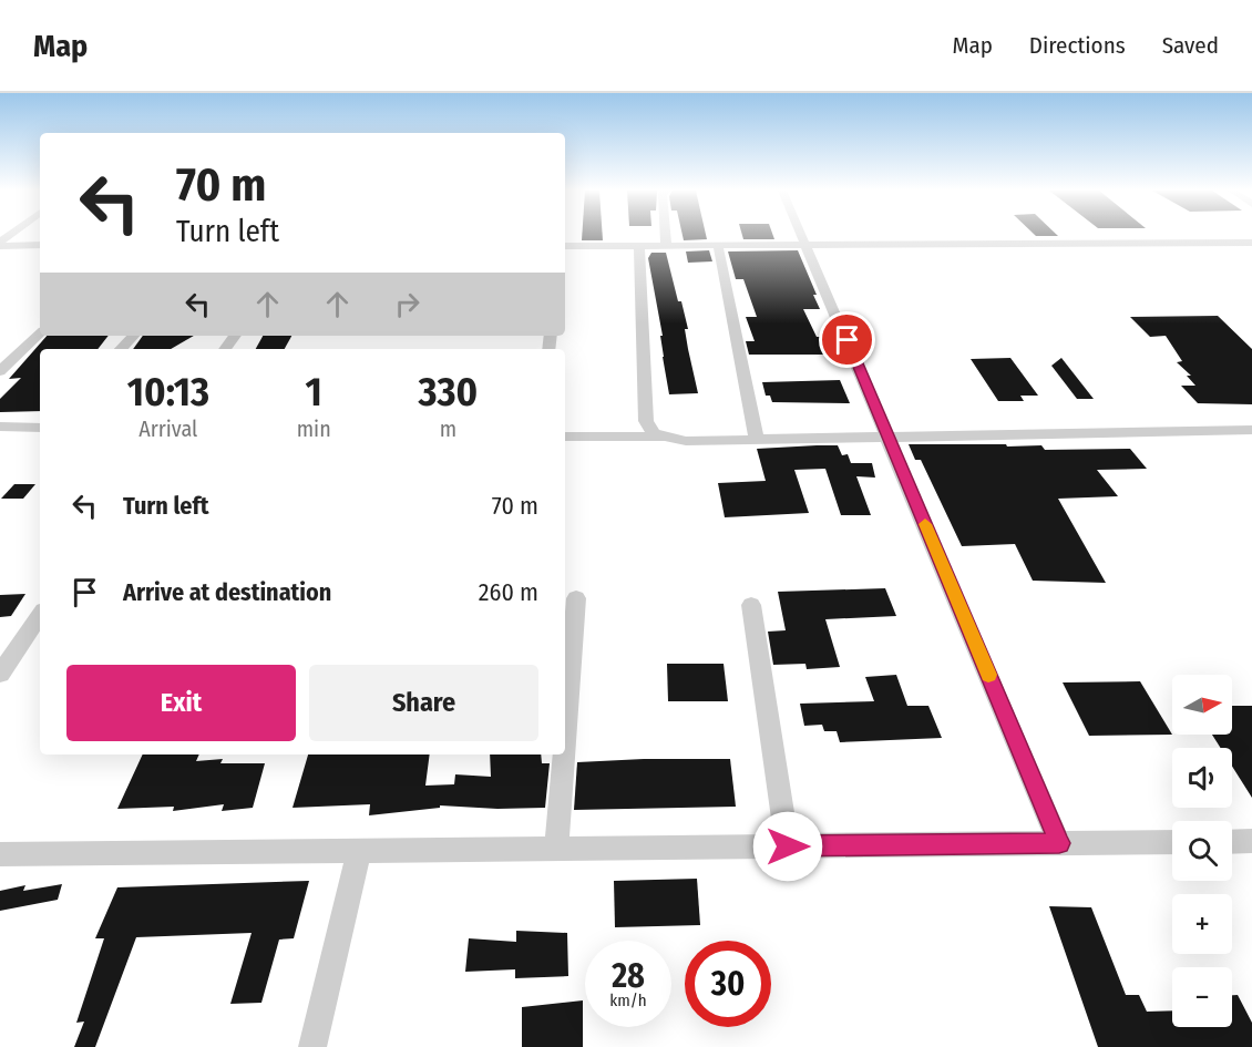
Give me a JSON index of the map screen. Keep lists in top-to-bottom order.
{
  "north": "right",
  "page": {
    "header": "Map",
    "nav": ["Map", "Directions", "Saved"],
    "turn": ["70 m", "Turn left"],
    "eta": [
      "10:13",
      "Arrival",
      "1",
      "min",
      "330",
      "m"
    ],
    "list": [
      {
        "name": "Turn left",
        "value": "70 m"
      },
      {
        "name": "Arrive at destination",
        "value": "260 m"
      }
    ],
    "buttons": ["Exit", "Share"],
    "map_buttons": ["+", "−"],
    "speed": "28 km/h",
    "limit": "30"
  }
}
